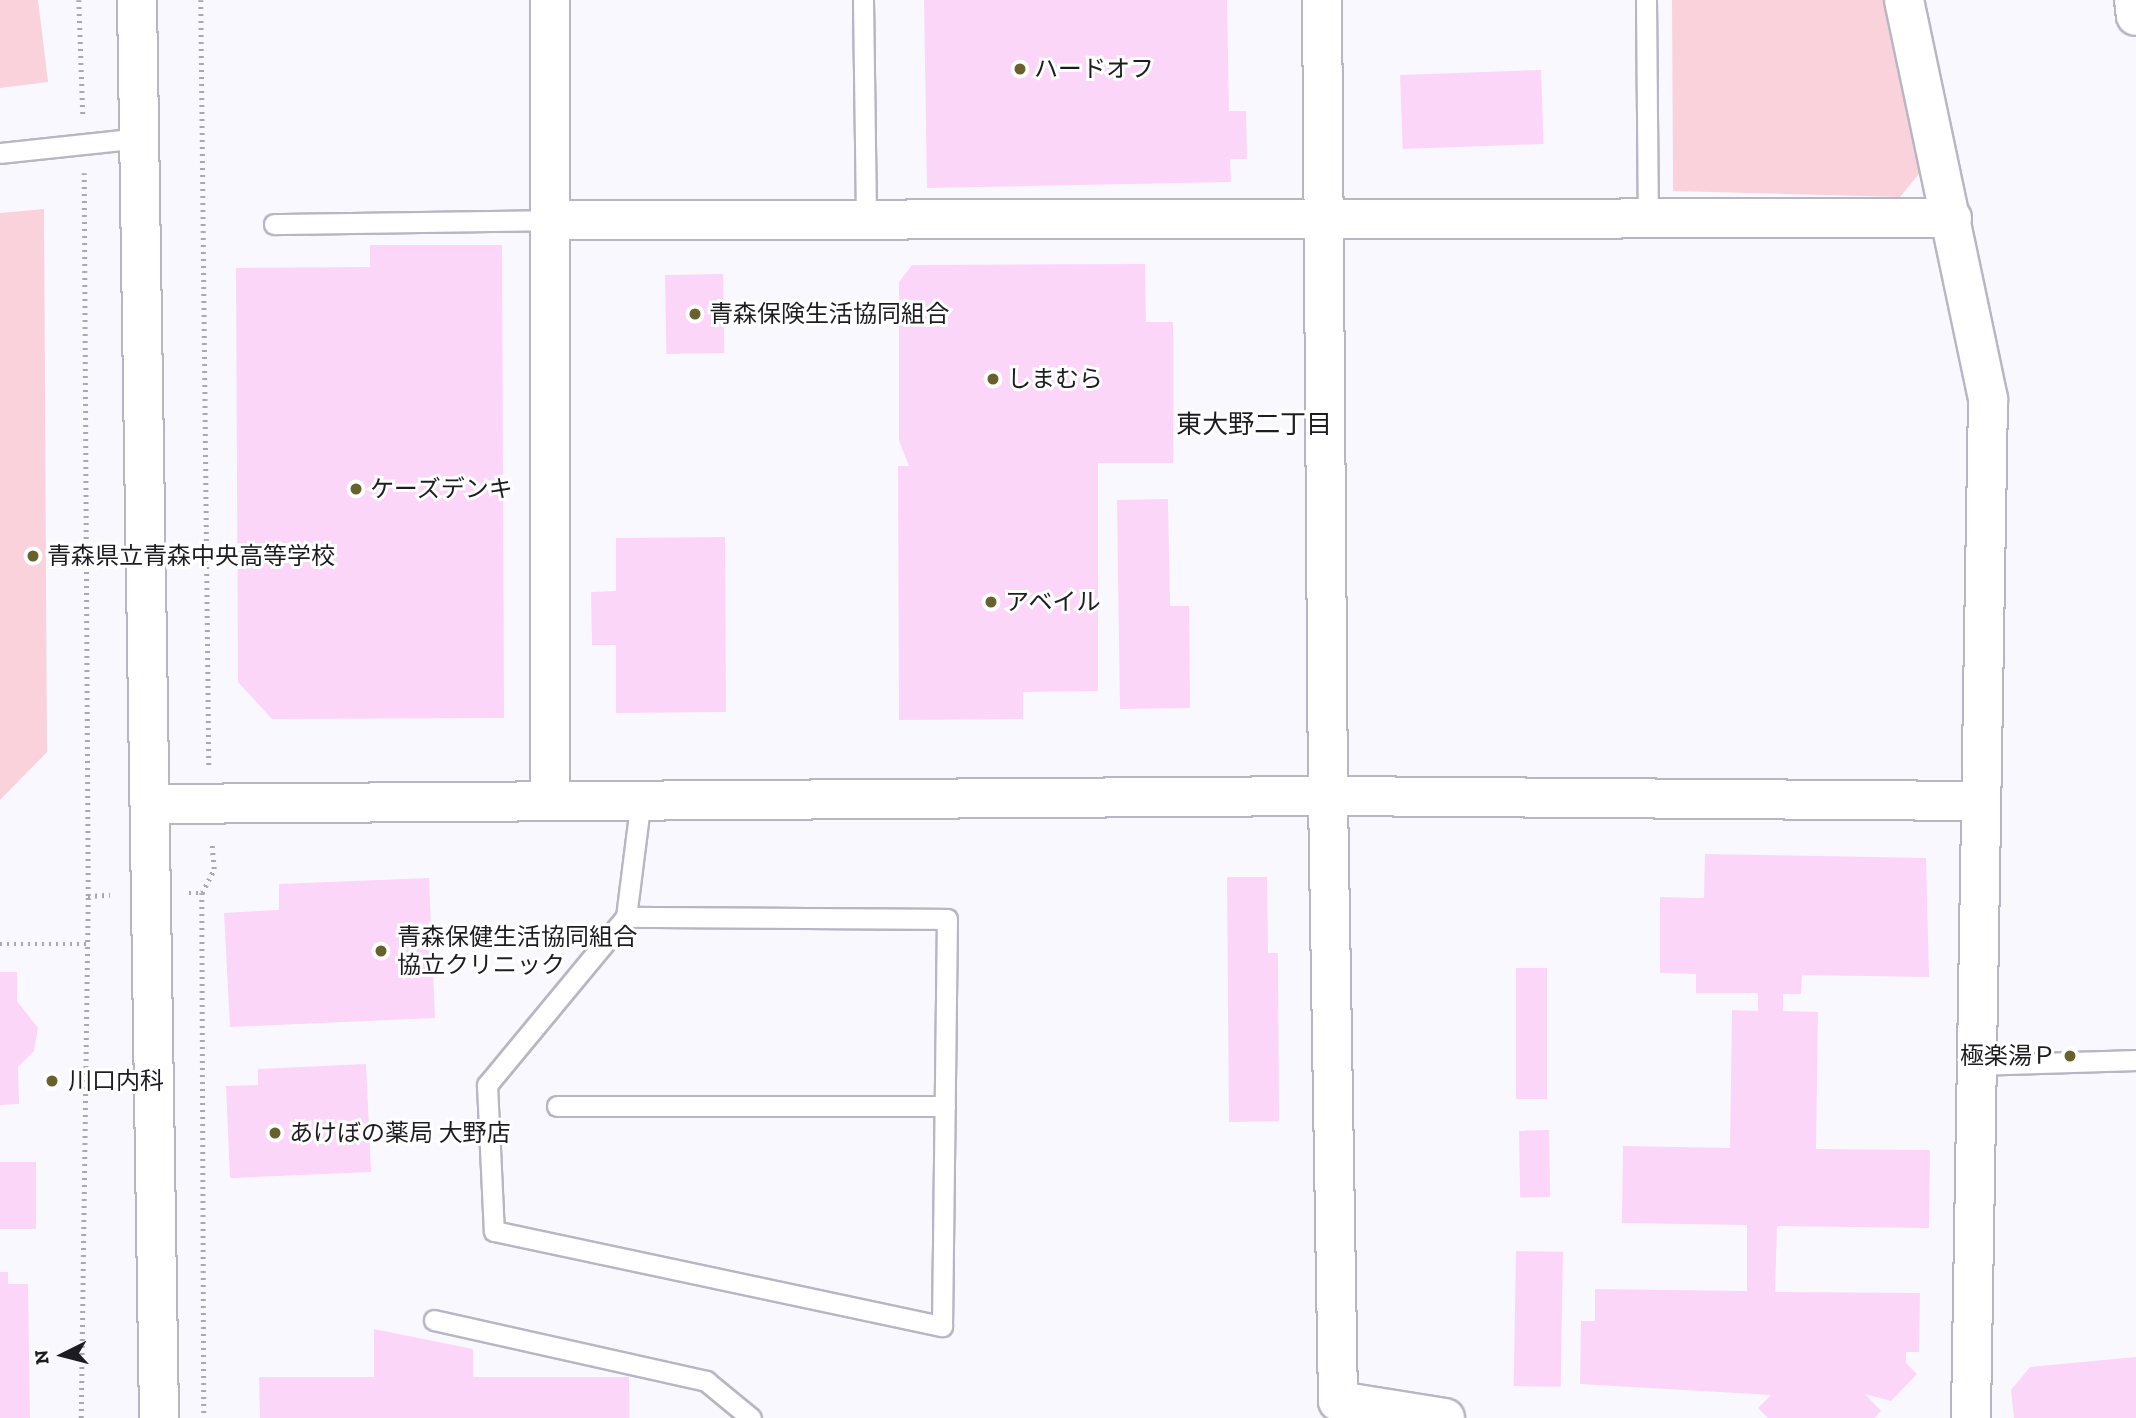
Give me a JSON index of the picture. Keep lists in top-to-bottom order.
{
  "districts": ["東大野二丁目"],
  "places": [
    "ハードオフ",
    "青森保険生活協同組合",
    "しまむら",
    "ケーズデンキ",
    "青森県立青森中央高等学校",
    "アベイル",
    "青森保健生活協同組合 協立クリニック",
    "極楽湯Ｐ",
    "川口内科",
    "あけぼの薬局 大野店"
  ],
  "north": "left"
}
